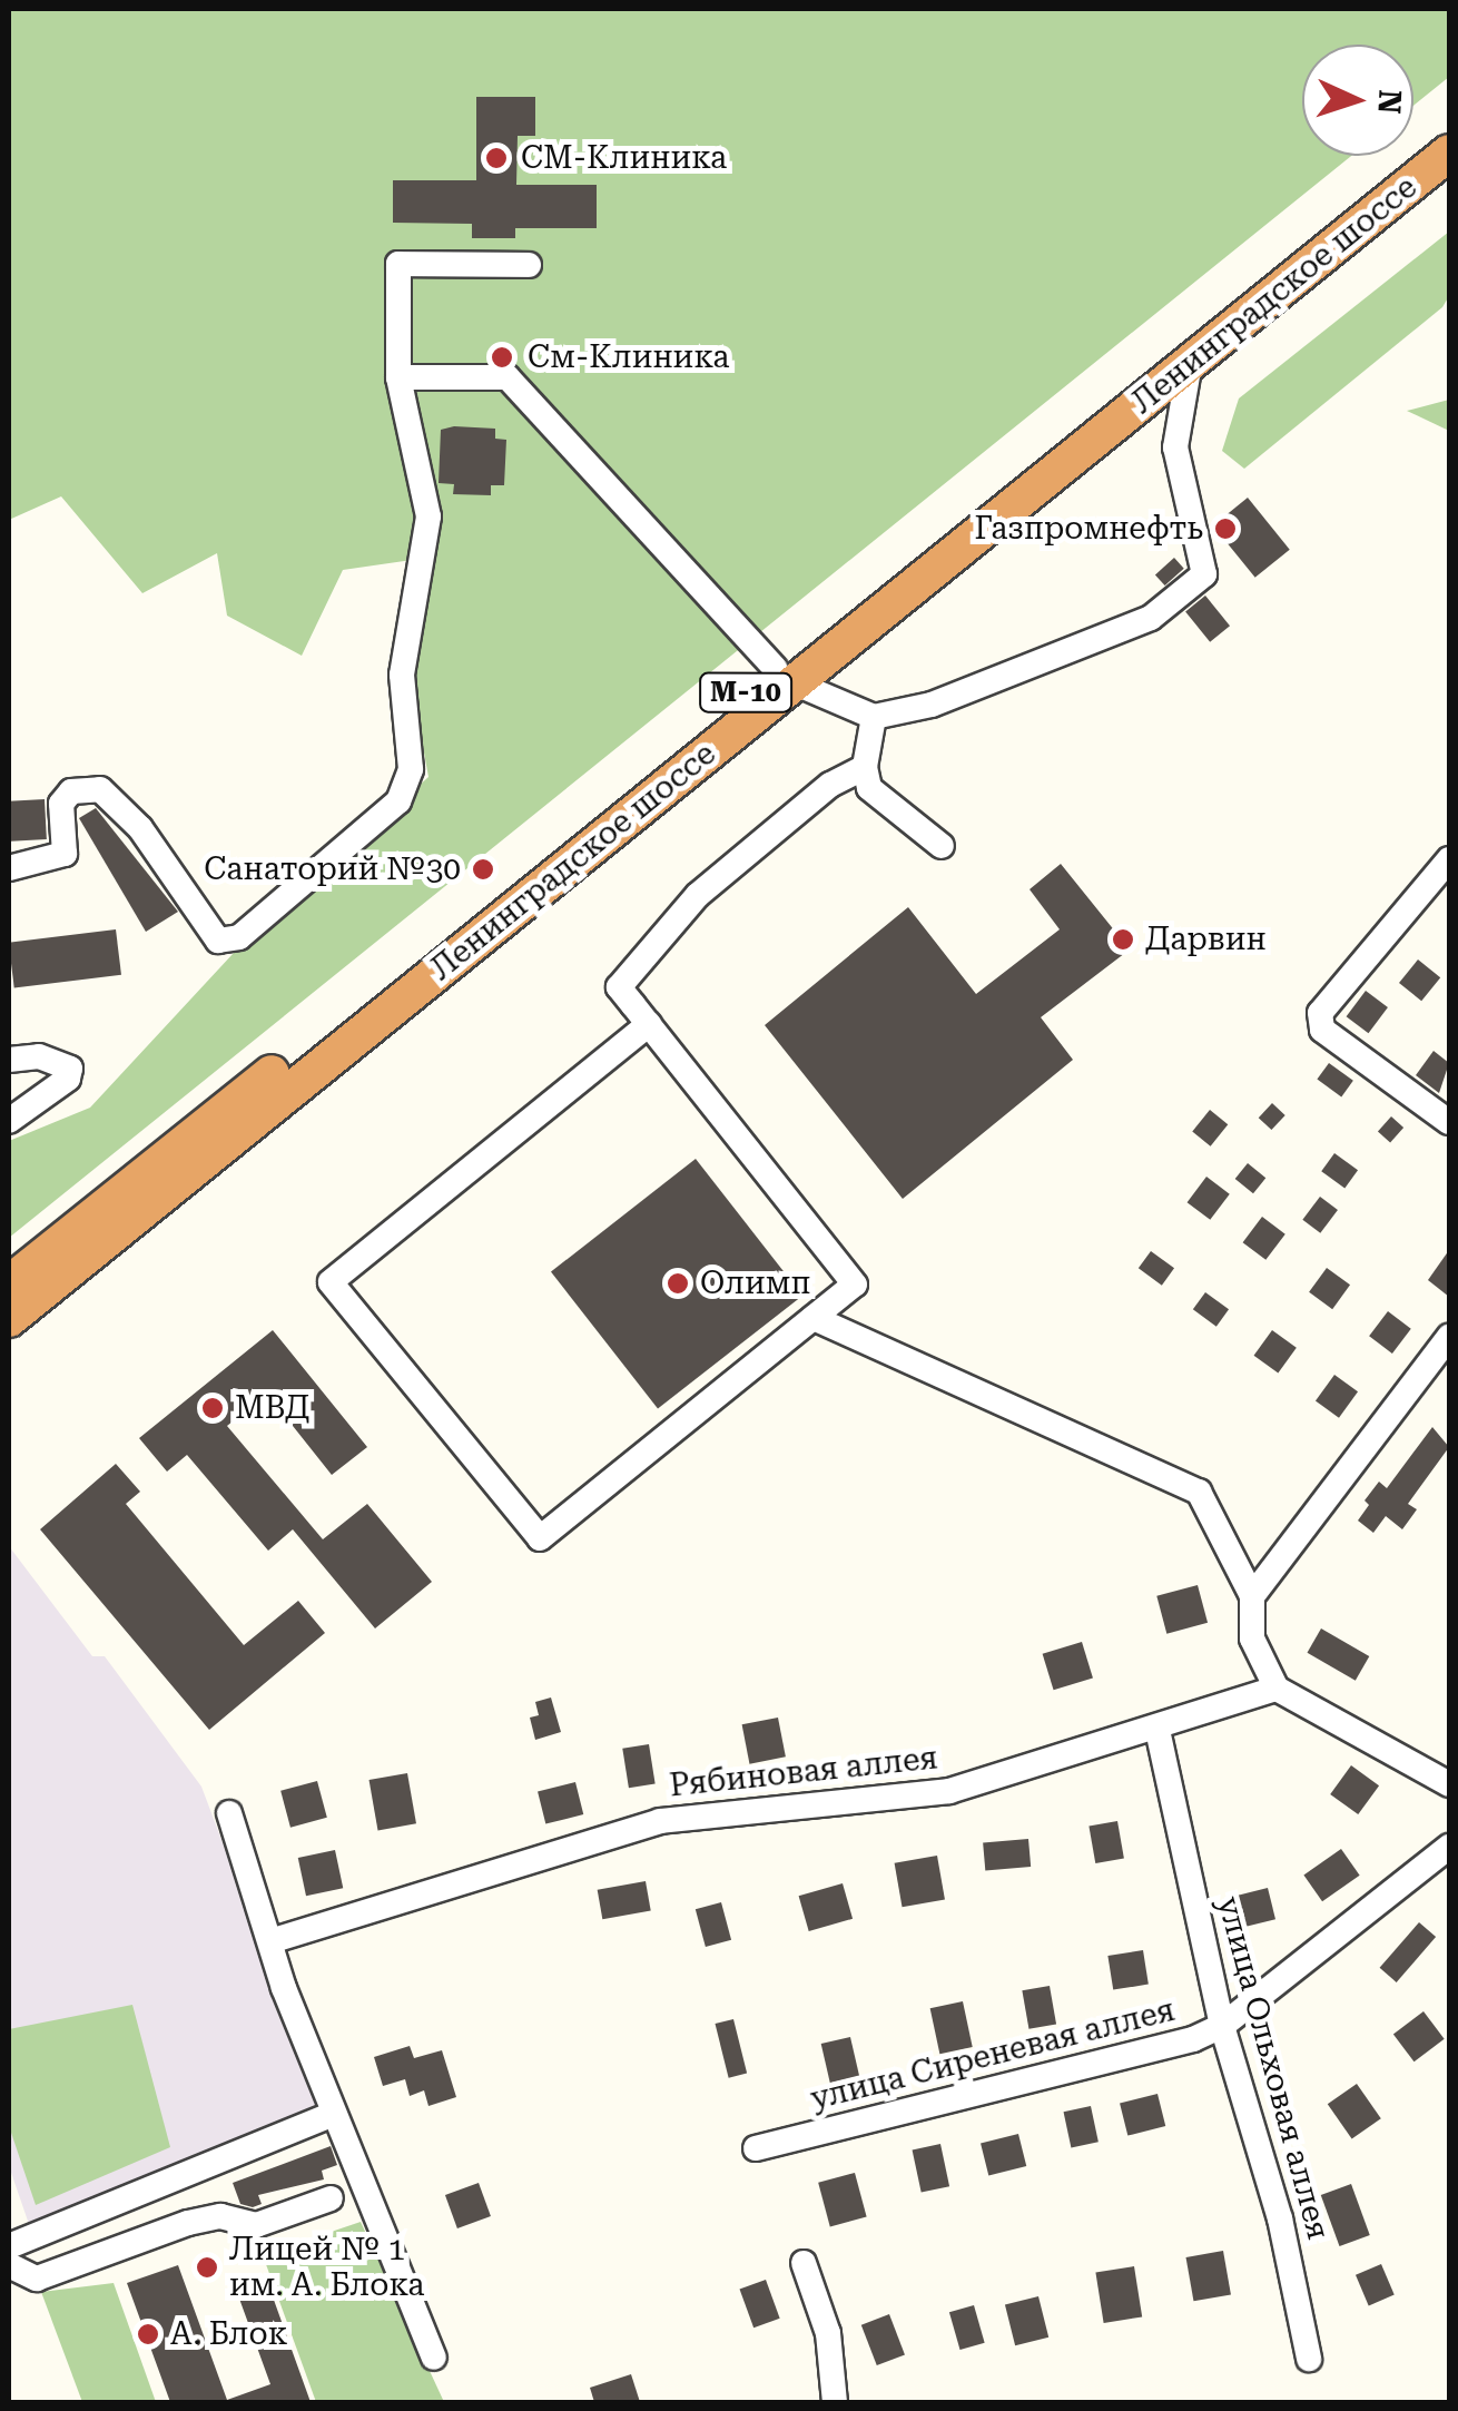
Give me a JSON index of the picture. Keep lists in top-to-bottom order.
{
  "streets": {
    "highway": ["Ленинградское шоссе", "М-10"],
    "street": ["Рябиновая аллея", "улица Сиреневая аллея", "улица Ольховая аллея"]
  },
  "crossings": [
    ["Рябиновая аллея", "улица Ольховая аллея"],
    ["улица Сиреневая аллея", "улица Ольховая аллея"]
  ],
  "places": [
    "СМ-Клиника",
    "См-Клиника",
    "Газпромнефть",
    "Санаторий №30",
    "Дарвин",
    "Олимп",
    "МВД",
    "Лицей № 1 им. А. Блока",
    "А. Блок"
  ],
  "north": "right"
}
